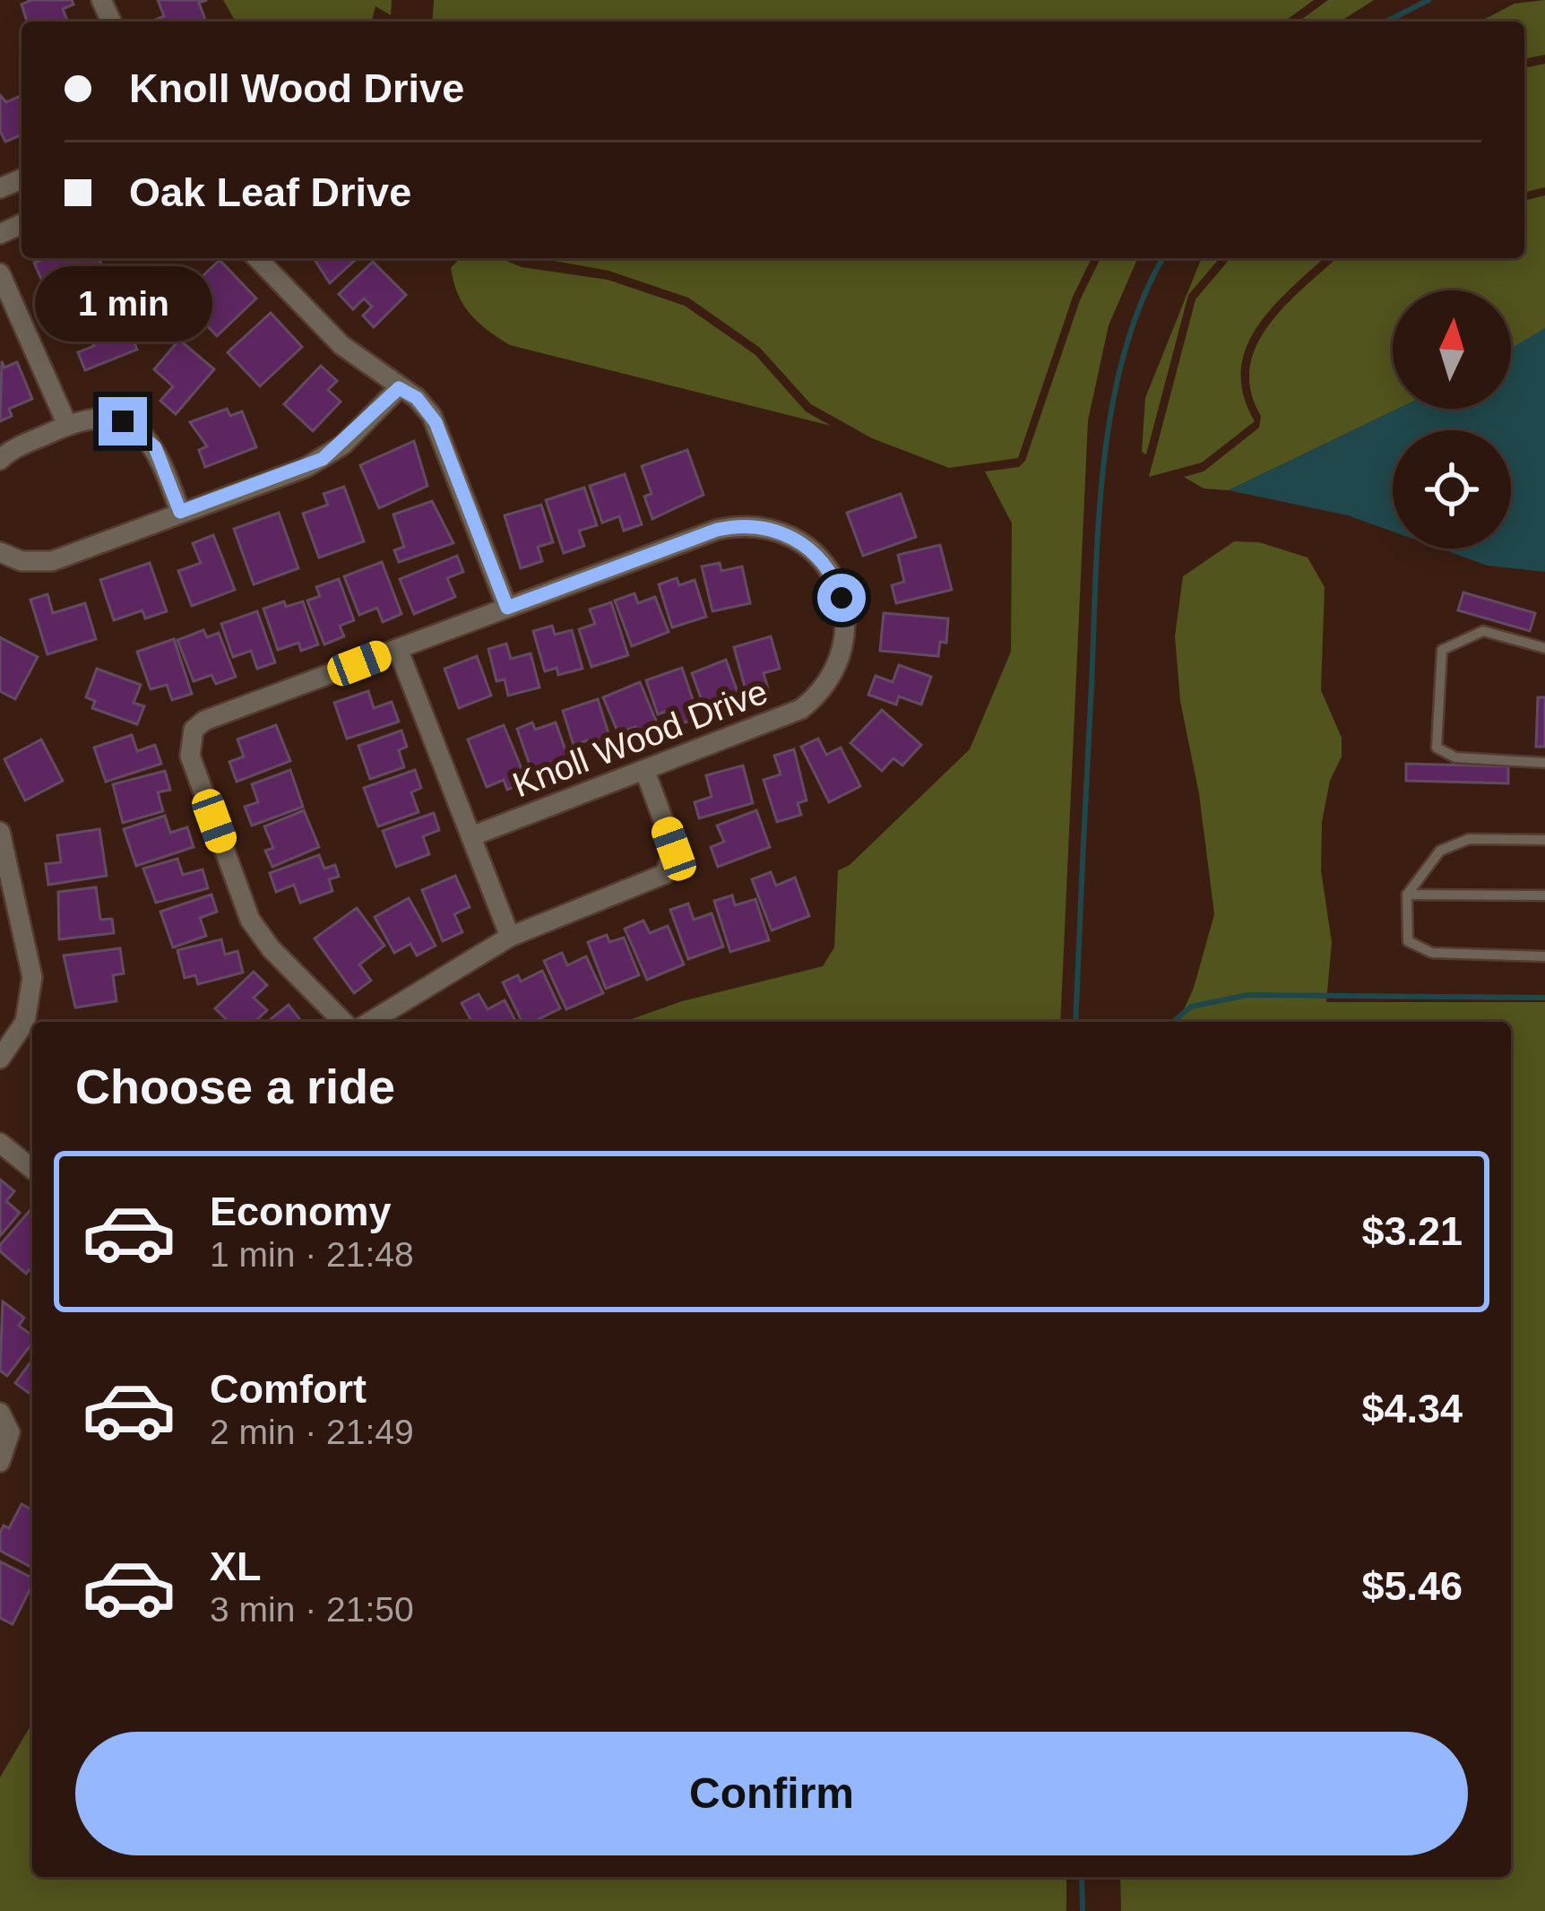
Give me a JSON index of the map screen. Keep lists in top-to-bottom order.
{
  "streets": {
    "street": ["Knoll Wood Drive"]
  },
  "north": "top",
  "page": {
    "banner": ["Knoll Wood Drive", "Oak Leaf Drive"],
    "bubble": "1 min",
    "heading": "Choose a ride",
    "list": [
      {
        "name": "Economy",
        "note": "1 min · 21:48",
        "value": "$3.21"
      },
      {
        "name": "Comfort",
        "note": "2 min · 21:49",
        "value": "$4.34"
      },
      {
        "name": "XL",
        "note": "3 min · 21:50",
        "value": "$5.46"
      }
    ],
    "buttons": "Confirm"
  }
}
